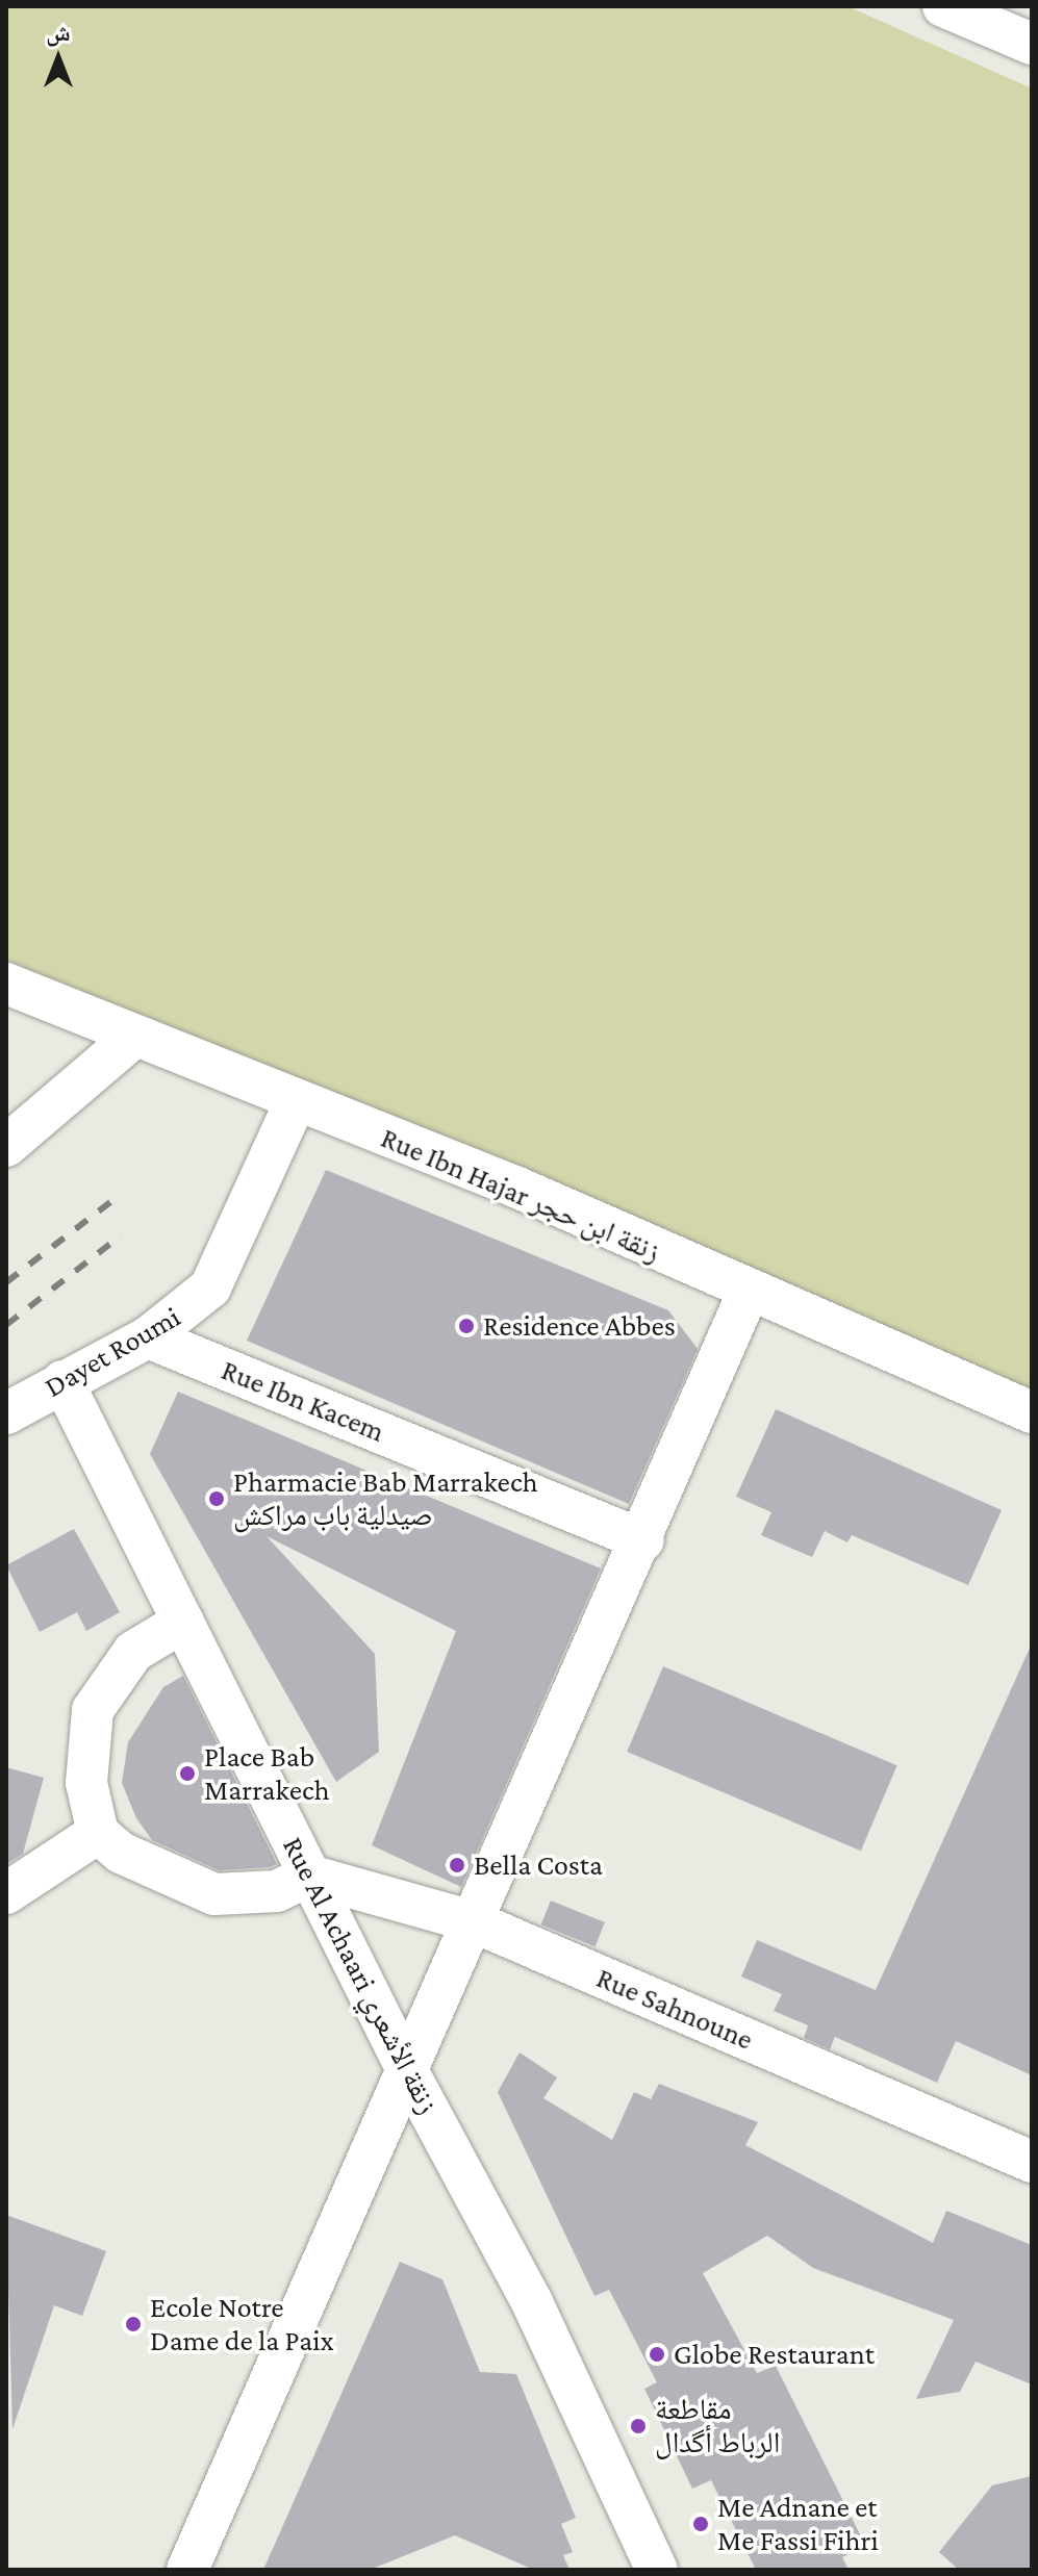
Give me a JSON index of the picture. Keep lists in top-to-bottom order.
{
  "streets": {
    "street": [
      "Rue Ibn Hajar زنقة ابن حجر",
      "Dayet Roumi",
      "Rue Ibn Kacem",
      "Rue Al Achaari زنقة الأشعري",
      "Rue Sahnoune"
    ]
  },
  "crossings": [
    ["Rue Ibn Hajar زنقة ابن حجر", "Dayet Roumi"],
    ["Dayet Roumi", "Rue Ibn Kacem"],
    ["Dayet Roumi", "Rue Al Achaari زنقة الأشعري"],
    ["Rue Al Achaari زنقة الأشعري", "Rue Sahnoune"]
  ],
  "places": [
    "Residence Abbes",
    "Pharmacie Bab Marrakech صيدلية باب مراكش",
    "Place Bab Marrakech",
    "Bella Costa",
    "Ecole Notre Dame de la Paix",
    "Globe Restaurant",
    "مقاطعة الرباط أگدال",
    "Me Adnane et Me Fassi Fihri"
  ],
  "north": "top"
}
